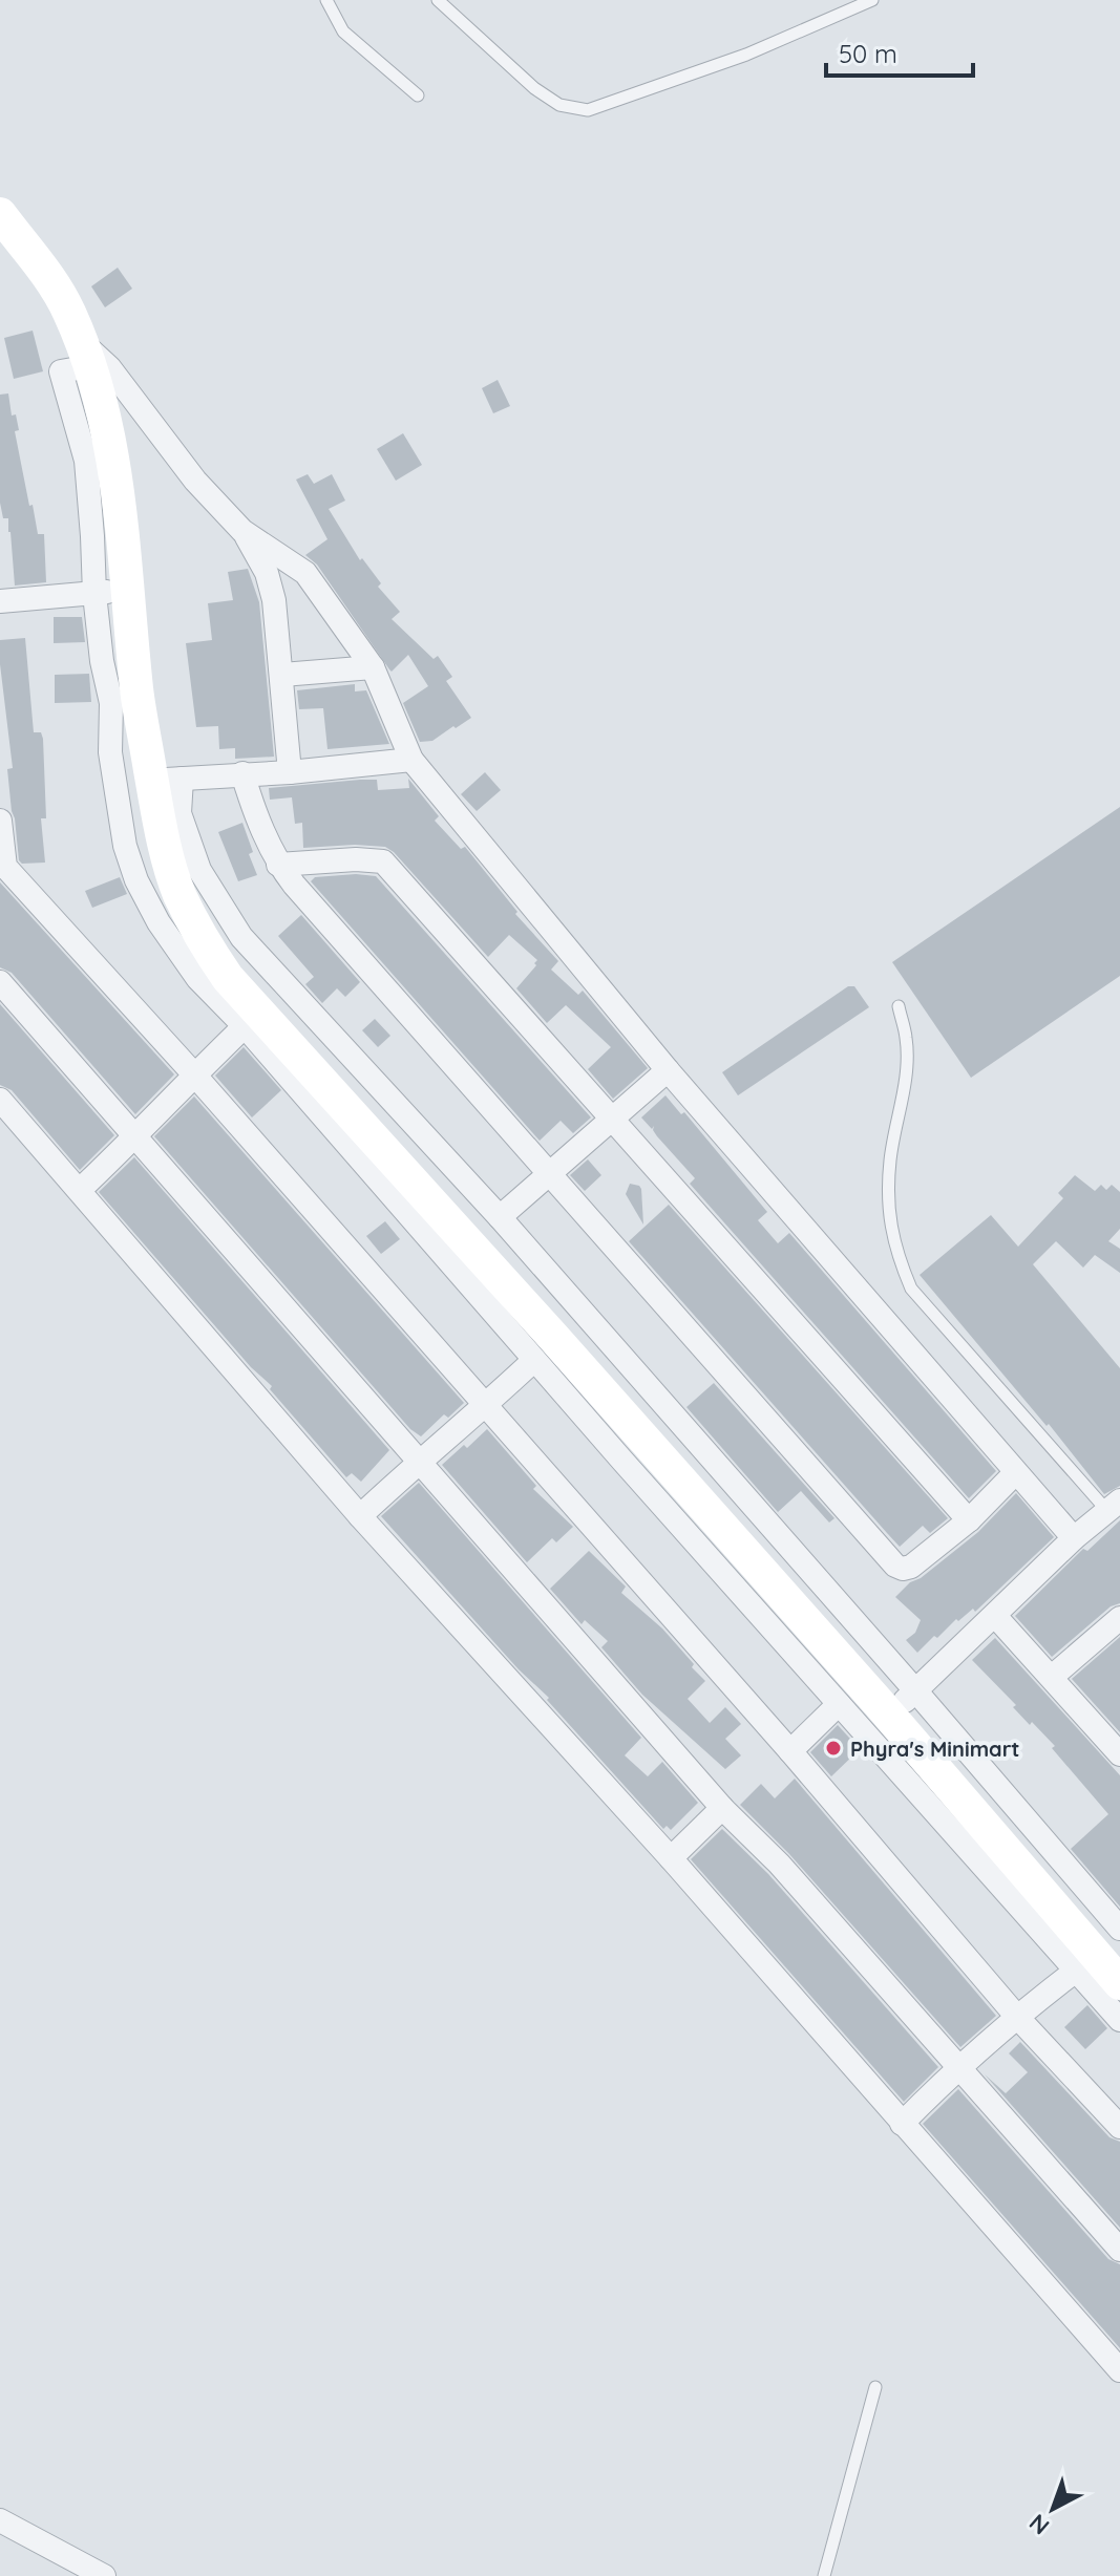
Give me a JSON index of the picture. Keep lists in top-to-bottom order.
{
  "places": ["Phyra's Minimart"],
  "scale_bar": "50 m",
  "north": "bottom left"
}
